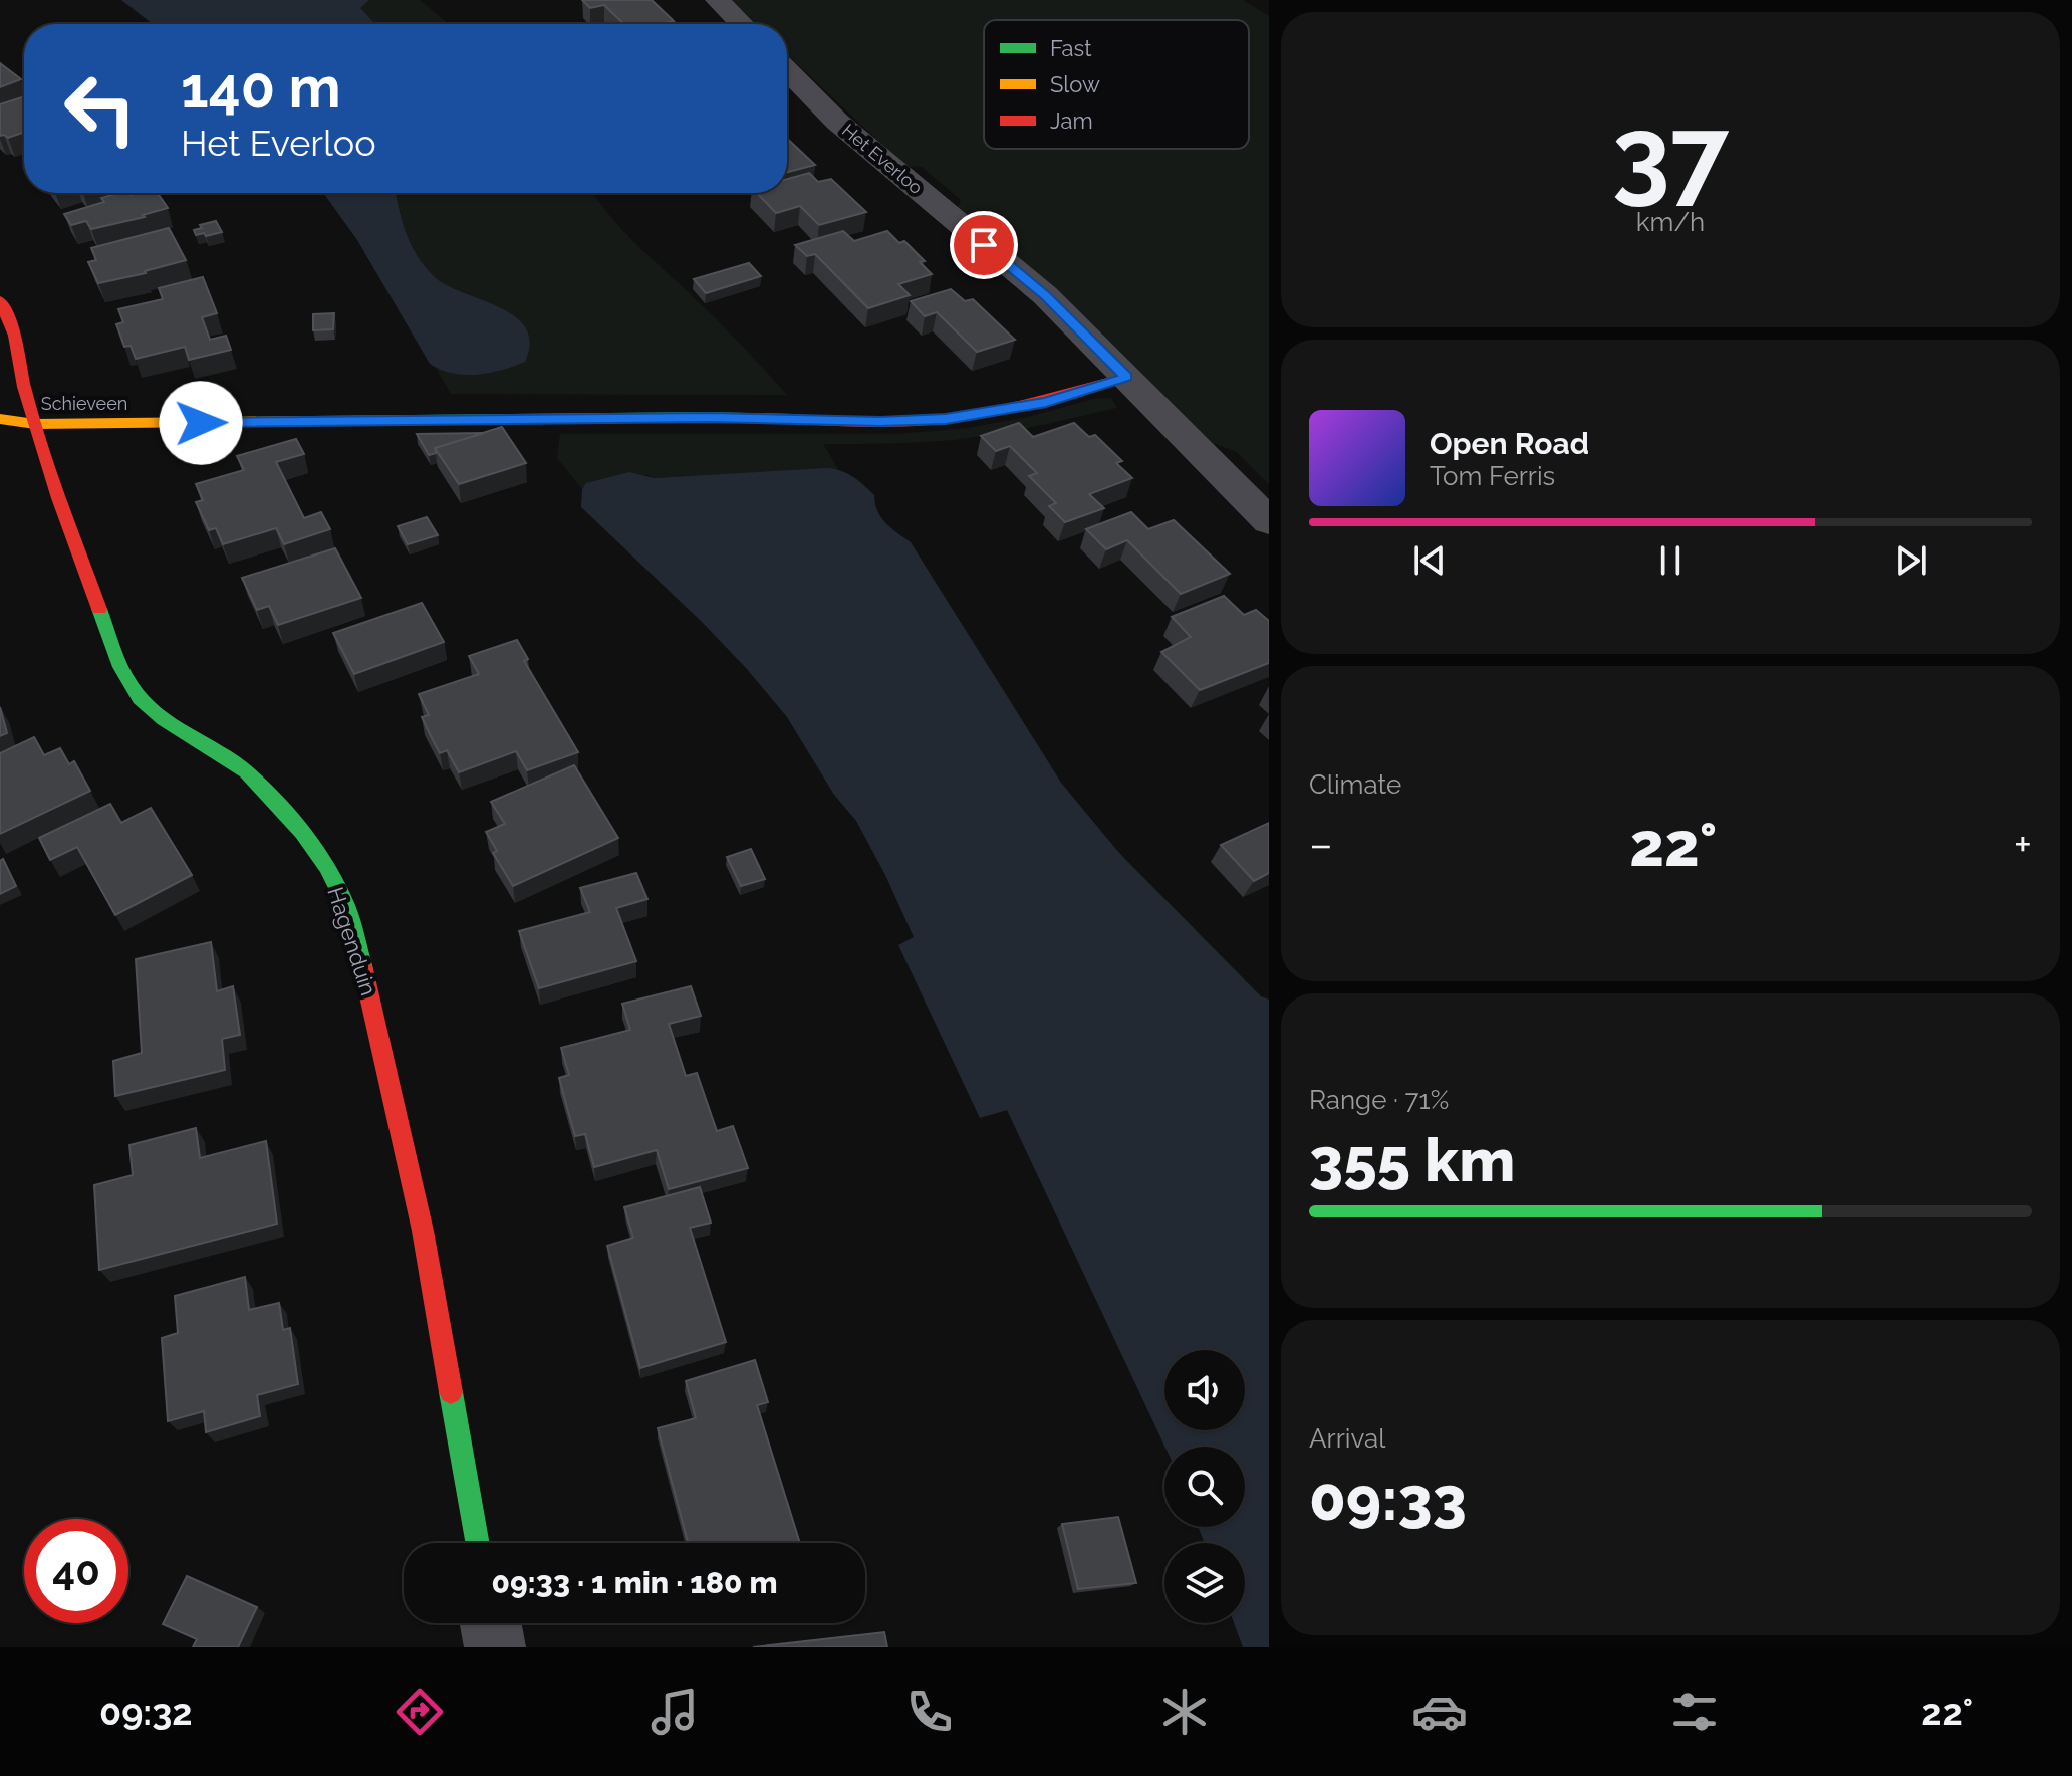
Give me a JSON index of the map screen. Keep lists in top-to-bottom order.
{
  "streets": {
    "street": ["Het Everloo", "Schieveen", "Hagenduin"]
  },
  "crossings": [
    ["Het Everloo", "Schieveen"],
    ["Schieveen", "Hagenduin"]
  ],
  "legend": ["Fast", "Slow", "Jam"],
  "page": {
    "tile": [
      ["37", "km/h"],
      "Climate",
      ["Range · 71%", "355 km"],
      ["Arrival", "09:33"]
    ],
    "turn": ["140 m", "Het Everloo"],
    "song": ["Open Road", "Tom Ferris"],
    "heat": ["−", "22°", "+"],
    "limit": "40",
    "trip": "09:33 · 1 min · 180 m",
    "tabs": ["09:32", "22°"]
  }
}
